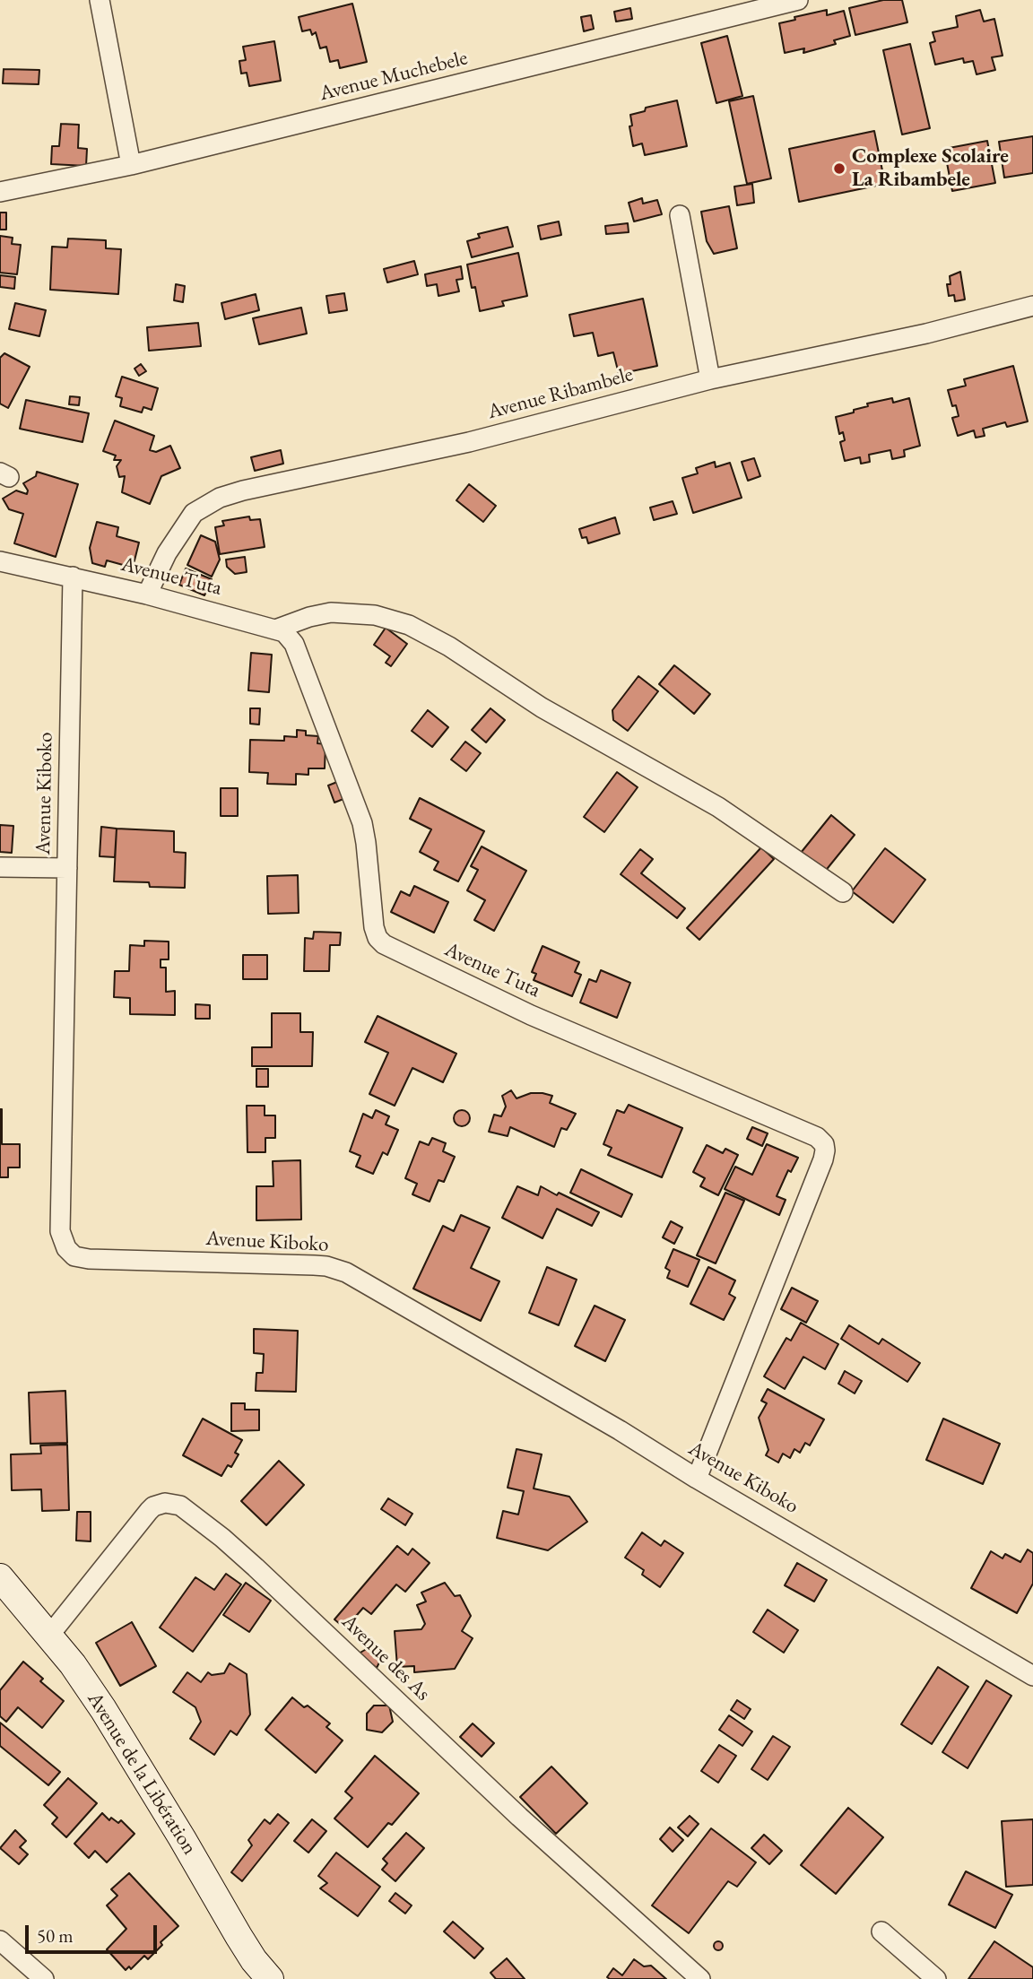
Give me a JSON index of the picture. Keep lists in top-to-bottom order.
{
  "streets": {
    "street": [
      "Avenue Muchebele",
      "Avenue Ribambele",
      "Avenue Tuta",
      "Avenue Kiboko",
      "Avenue des As",
      "Avenue de la Libération"
    ]
  },
  "crossings": [
    ["Avenue Ribambele", "Avenue Tuta"],
    ["Avenue Tuta", "Avenue Kiboko"],
    ["Avenue des As", "Avenue de la Libération"]
  ],
  "places": ["Complexe Scolaire La Ribambele"],
  "scale_bar": "50 m"
}
